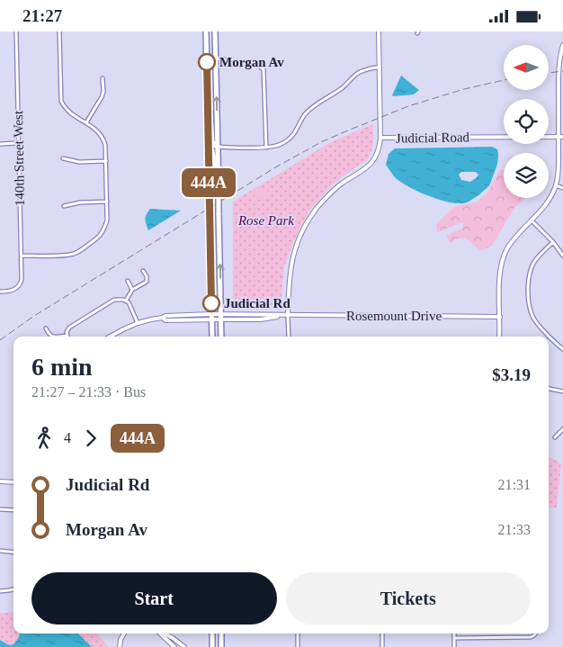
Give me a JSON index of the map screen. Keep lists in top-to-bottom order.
{
  "streets": {
    "street": ["Judicial Road", "140th Street West", "Rosemount Drive"]
  },
  "crossings": [
    ["Judicial Road", "Rosemount Drive"]
  ],
  "parks": ["Rose Park"],
  "places": ["Morgan Av", "Judicial Rd"],
  "lines": ["bus line 444A"],
  "north": "left",
  "page": {
    "status": "21:27",
    "on_map": "444A",
    "heading": ["6 min", "21:27 – 21:33 · Bus", "$3.19"],
    "legs": ["4", "444A"],
    "list": [
      {
        "name": "Judicial Rd",
        "value": "21:31"
      },
      {
        "name": "Morgan Av",
        "value": "21:33"
      }
    ],
    "buttons": ["Start", "Tickets"]
  }
}
